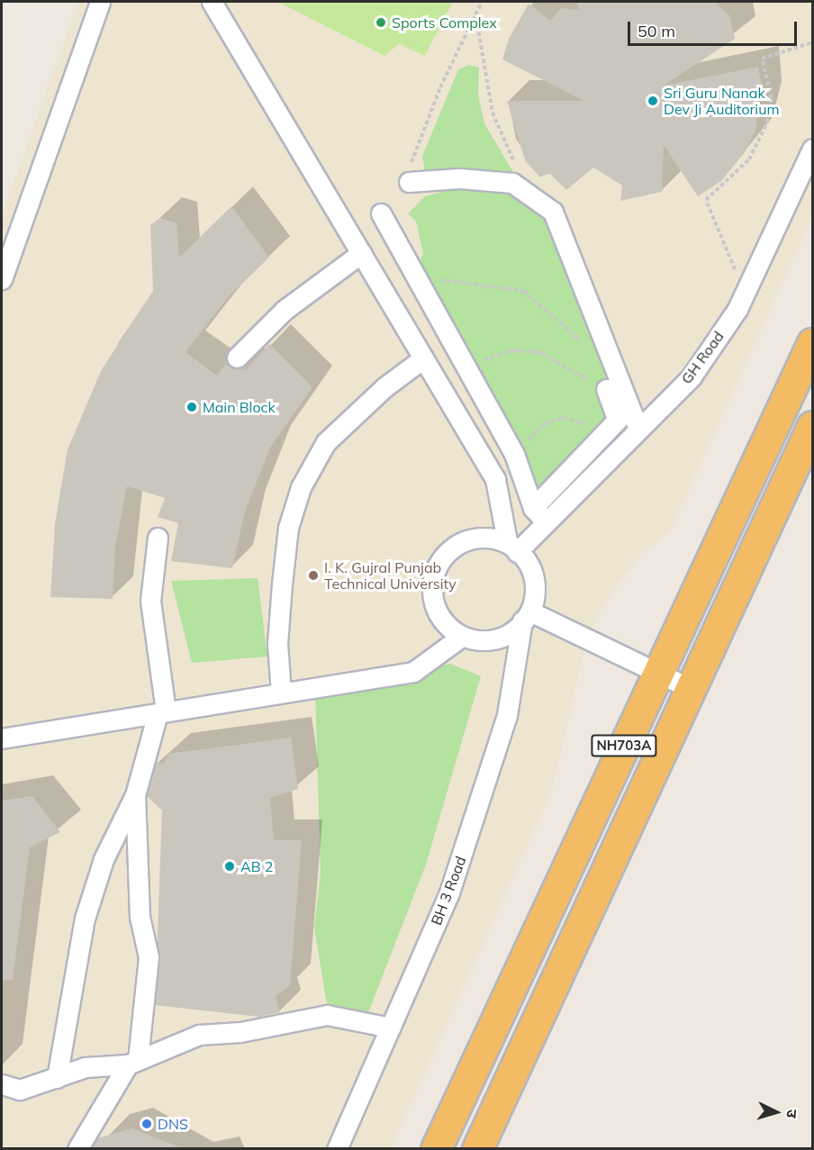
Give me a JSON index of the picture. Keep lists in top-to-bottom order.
{
  "streets": {
    "highway": ["NH703A"],
    "street": ["GH Road", "BH 3 Road"]
  },
  "crossings": [
    ["GH Road", "BH 3 Road"]
  ],
  "places": [
    "Sports Complex",
    "Sri Guru Nanak Dev Ji Auditorium",
    "Main Block",
    "I. K. Gujral Punjab Technical University",
    "AB 2",
    "DNS"
  ],
  "scale_bar": "50 m",
  "north": "right"
}
